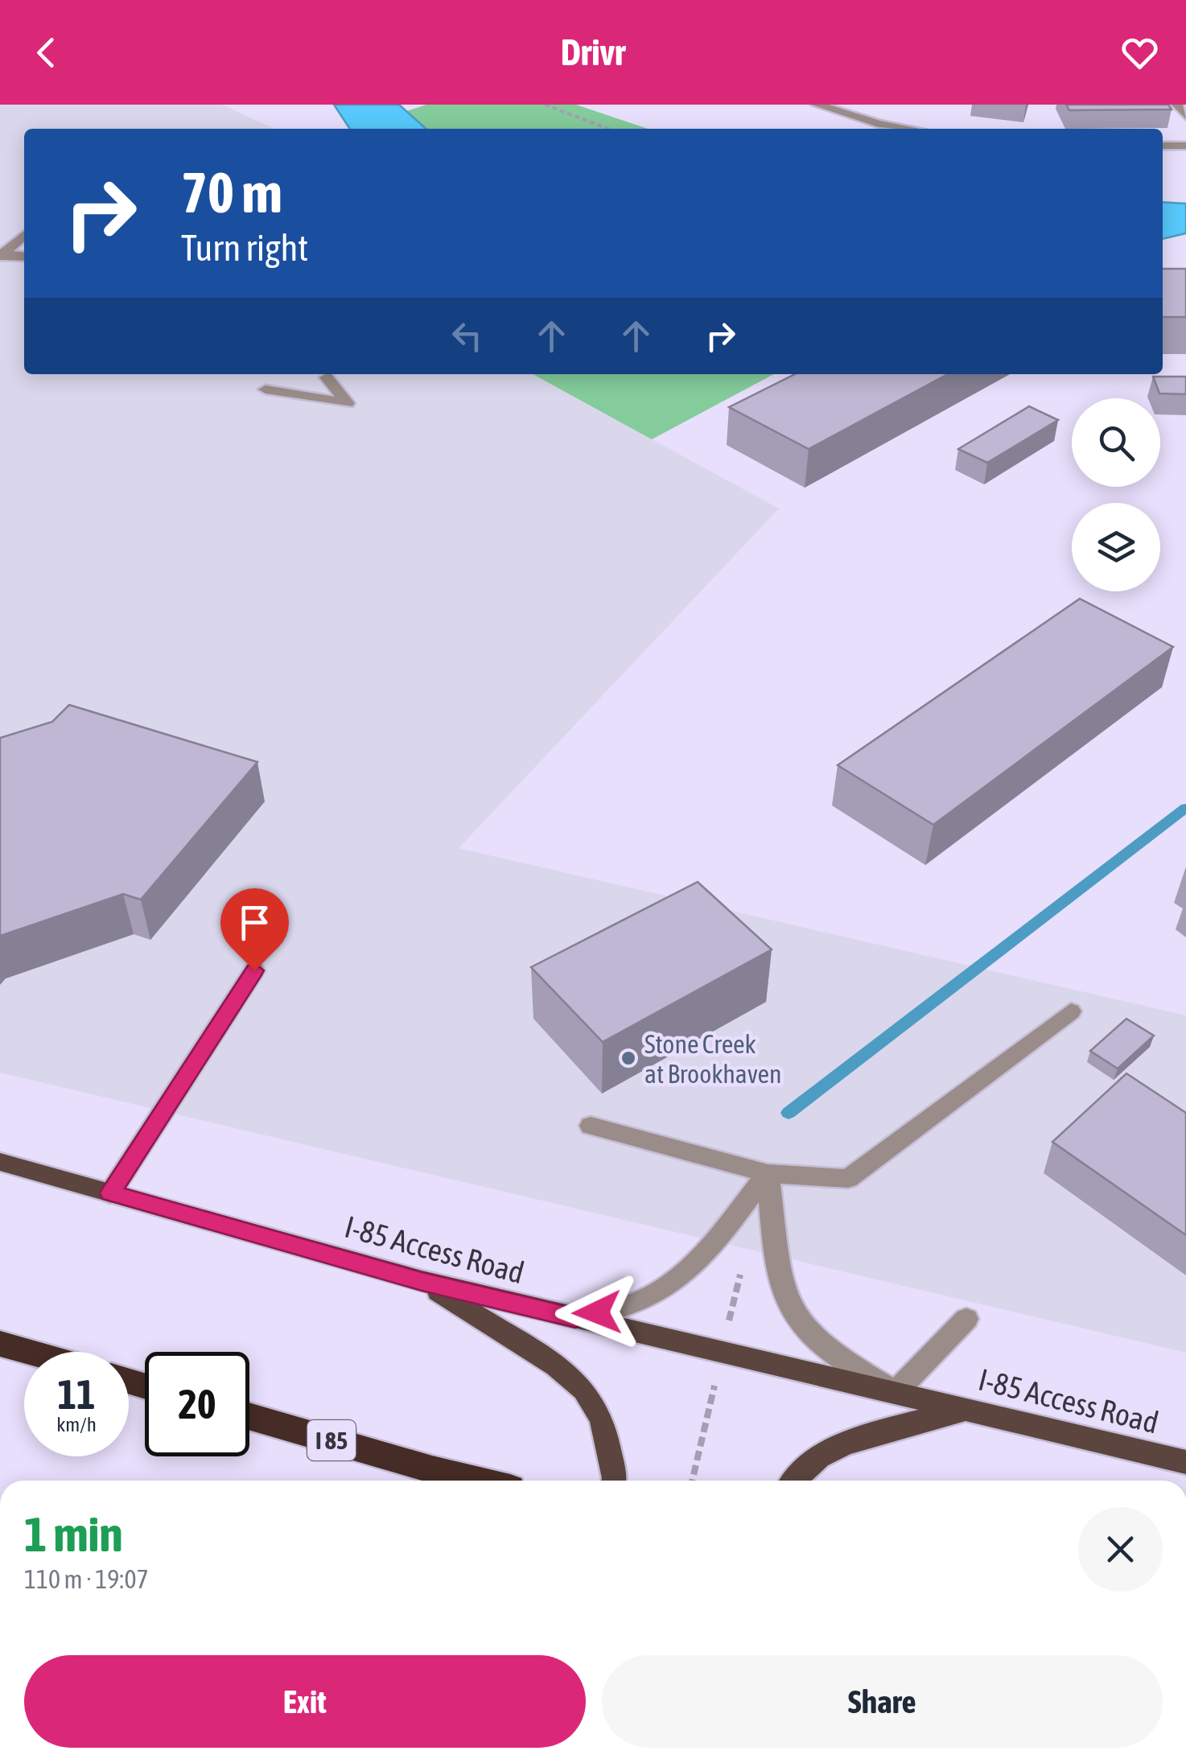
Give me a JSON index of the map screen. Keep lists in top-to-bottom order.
{
  "streets": {
    "highway": ["I 85"],
    "main road": ["I-85 Access Road"]
  },
  "places": ["Stone Creek at Brookhaven"],
  "page": {
    "header": "Drivr",
    "turn": ["70 m", "Turn right"],
    "speed": "11 km/h",
    "limit": "20",
    "heading": ["1 min", "110 m · 19:07"],
    "buttons": ["Exit", "Share"]
  }
}
